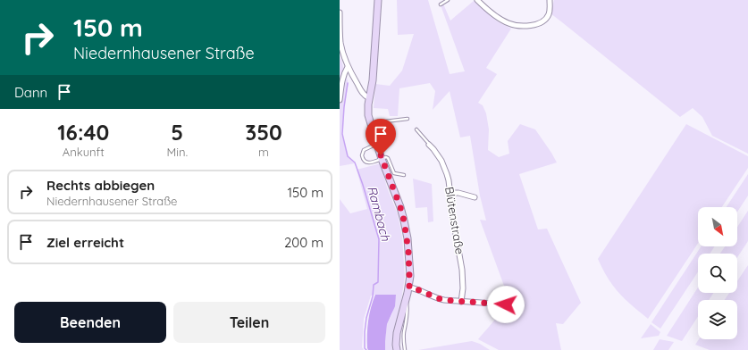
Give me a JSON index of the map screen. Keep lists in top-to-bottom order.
{
  "streets": {
    "street": ["Blütenstraße"]
  },
  "water": ["Rambach"],
  "north": "bottom right",
  "page": {
    "turn": ["150 m", "Niedernhausener Straße"],
    "then": "Dann",
    "eta": [
      "16:40",
      "Ankunft",
      "5",
      "Min.",
      "350",
      "m"
    ],
    "list": [
      {
        "name": "Rechts abbiegen",
        "note": "Niedernhausener Straße",
        "value": "150 m"
      },
      {
        "name": "Ziel erreicht",
        "value": "200 m"
      }
    ],
    "buttons": ["Beenden", "Teilen"]
  }
}
